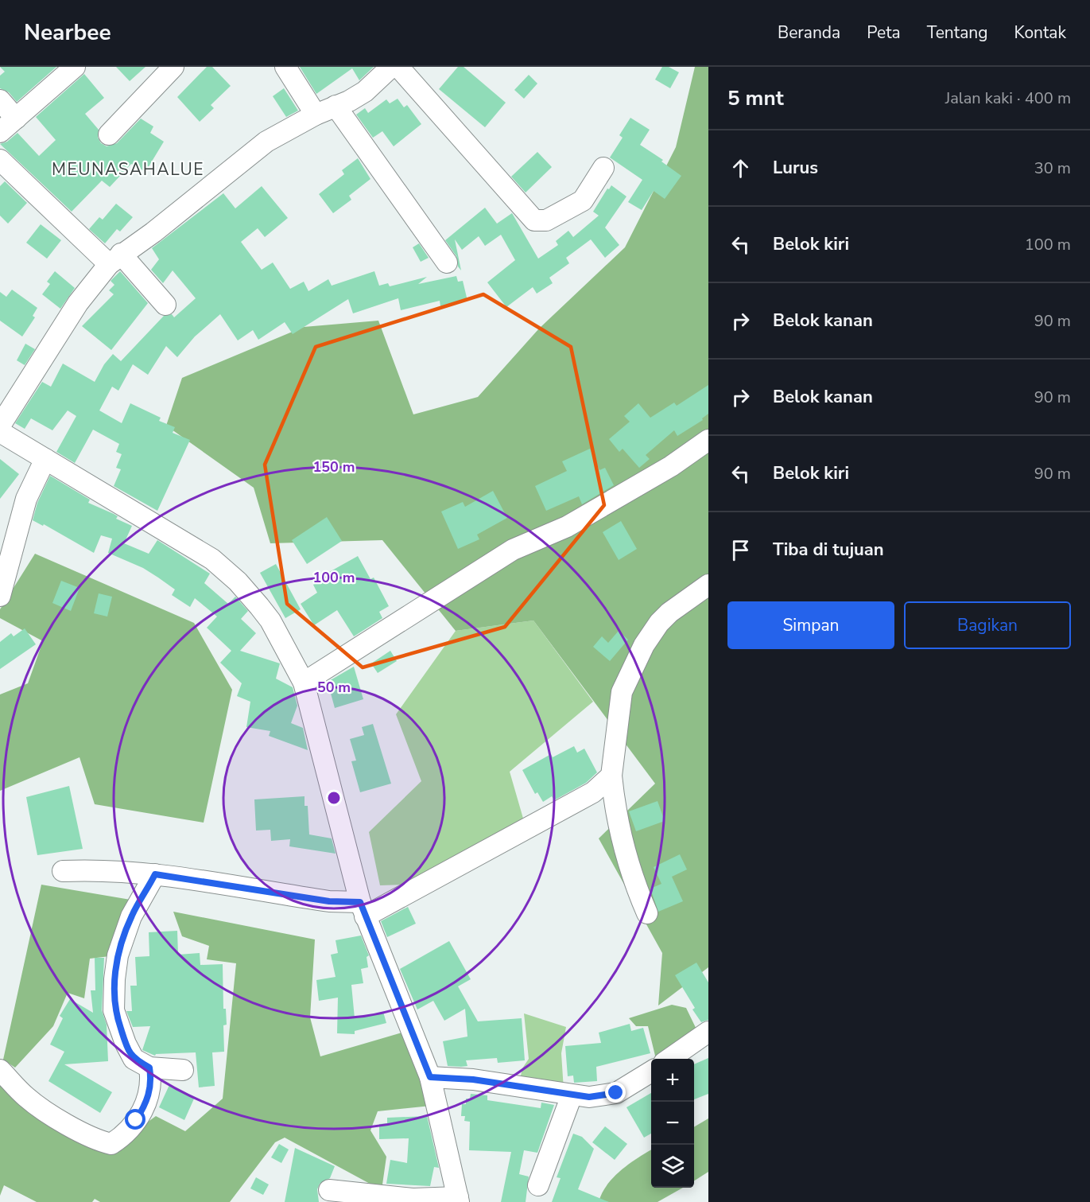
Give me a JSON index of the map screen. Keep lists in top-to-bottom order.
{
  "districts": ["MEUNASAHALUE"],
  "page": {
    "header": "Nearbee",
    "nav": [
      "Beranda",
      "Peta",
      "Tentang",
      "Kontak"
    ],
    "heading": ["5 mnt", "Jalan kaki · 400 m"],
    "list": [
      ["Lurus", "30 m"],
      ["Belok kiri", "100 m"],
      ["Belok kanan", "90 m"],
      ["Belok kanan", "90 m"],
      ["Belok kiri", "90 m"],
      "Tiba di tujuan"
    ],
    "buttons": ["Simpan", "Bagikan"],
    "map_buttons": ["+", "−"]
  },
  "rings": ["150 m", "100 m", "50 m"]
}
